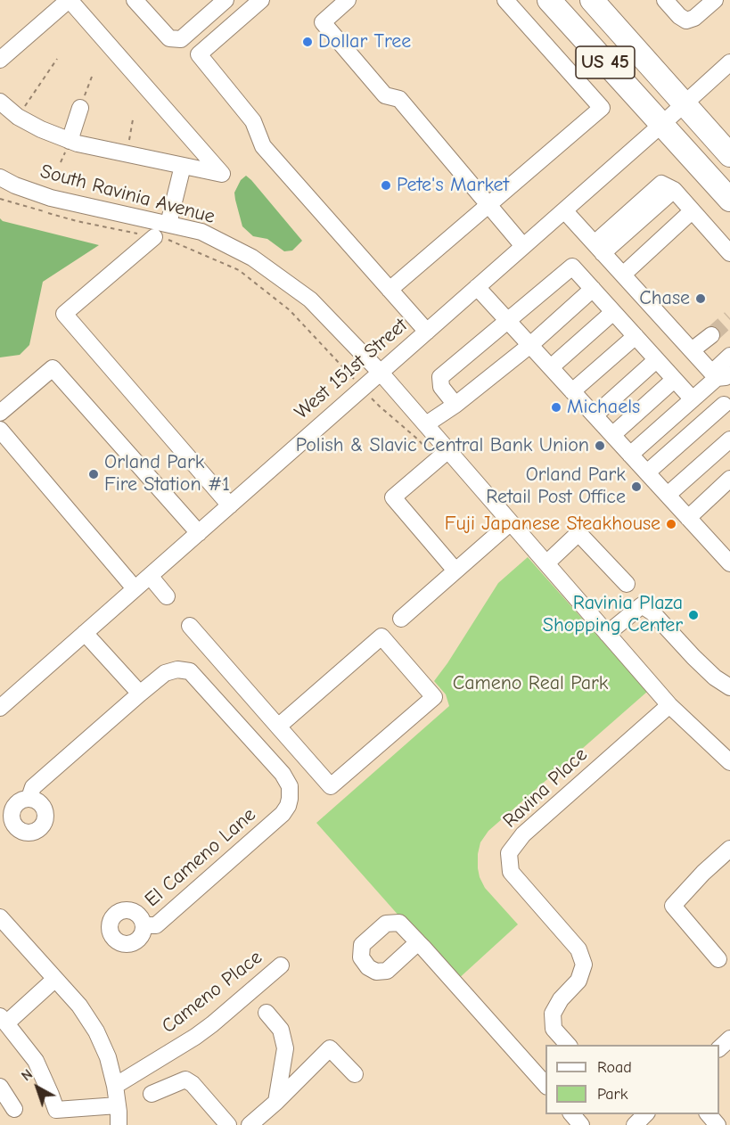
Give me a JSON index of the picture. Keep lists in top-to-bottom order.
{
  "streets": {
    "highway": ["US 45"],
    "street": [
      "South Ravinia Avenue",
      "West 151st Street",
      "Ravina Place",
      "El Cameno Lane",
      "Cameno Place"
    ]
  },
  "crossings": [
    ["US 45", "West 151st Street"],
    ["South Ravinia Avenue", "West 151st Street"],
    ["South Ravinia Avenue", "Ravina Place"]
  ],
  "parks": ["Cameno Real Park"],
  "places": [
    "Dollar Tree",
    "Pete's Market",
    "Chase",
    "Michaels",
    "Polish & Slavic Central Bank Union",
    "Orland Park Fire Station #1",
    "Orland Park Retail Post Office",
    "Fuji Japanese Steakhouse",
    "Ravinia Plaza Shopping Center"
  ],
  "legend": ["Road", "Park"],
  "north": "top left"
}
